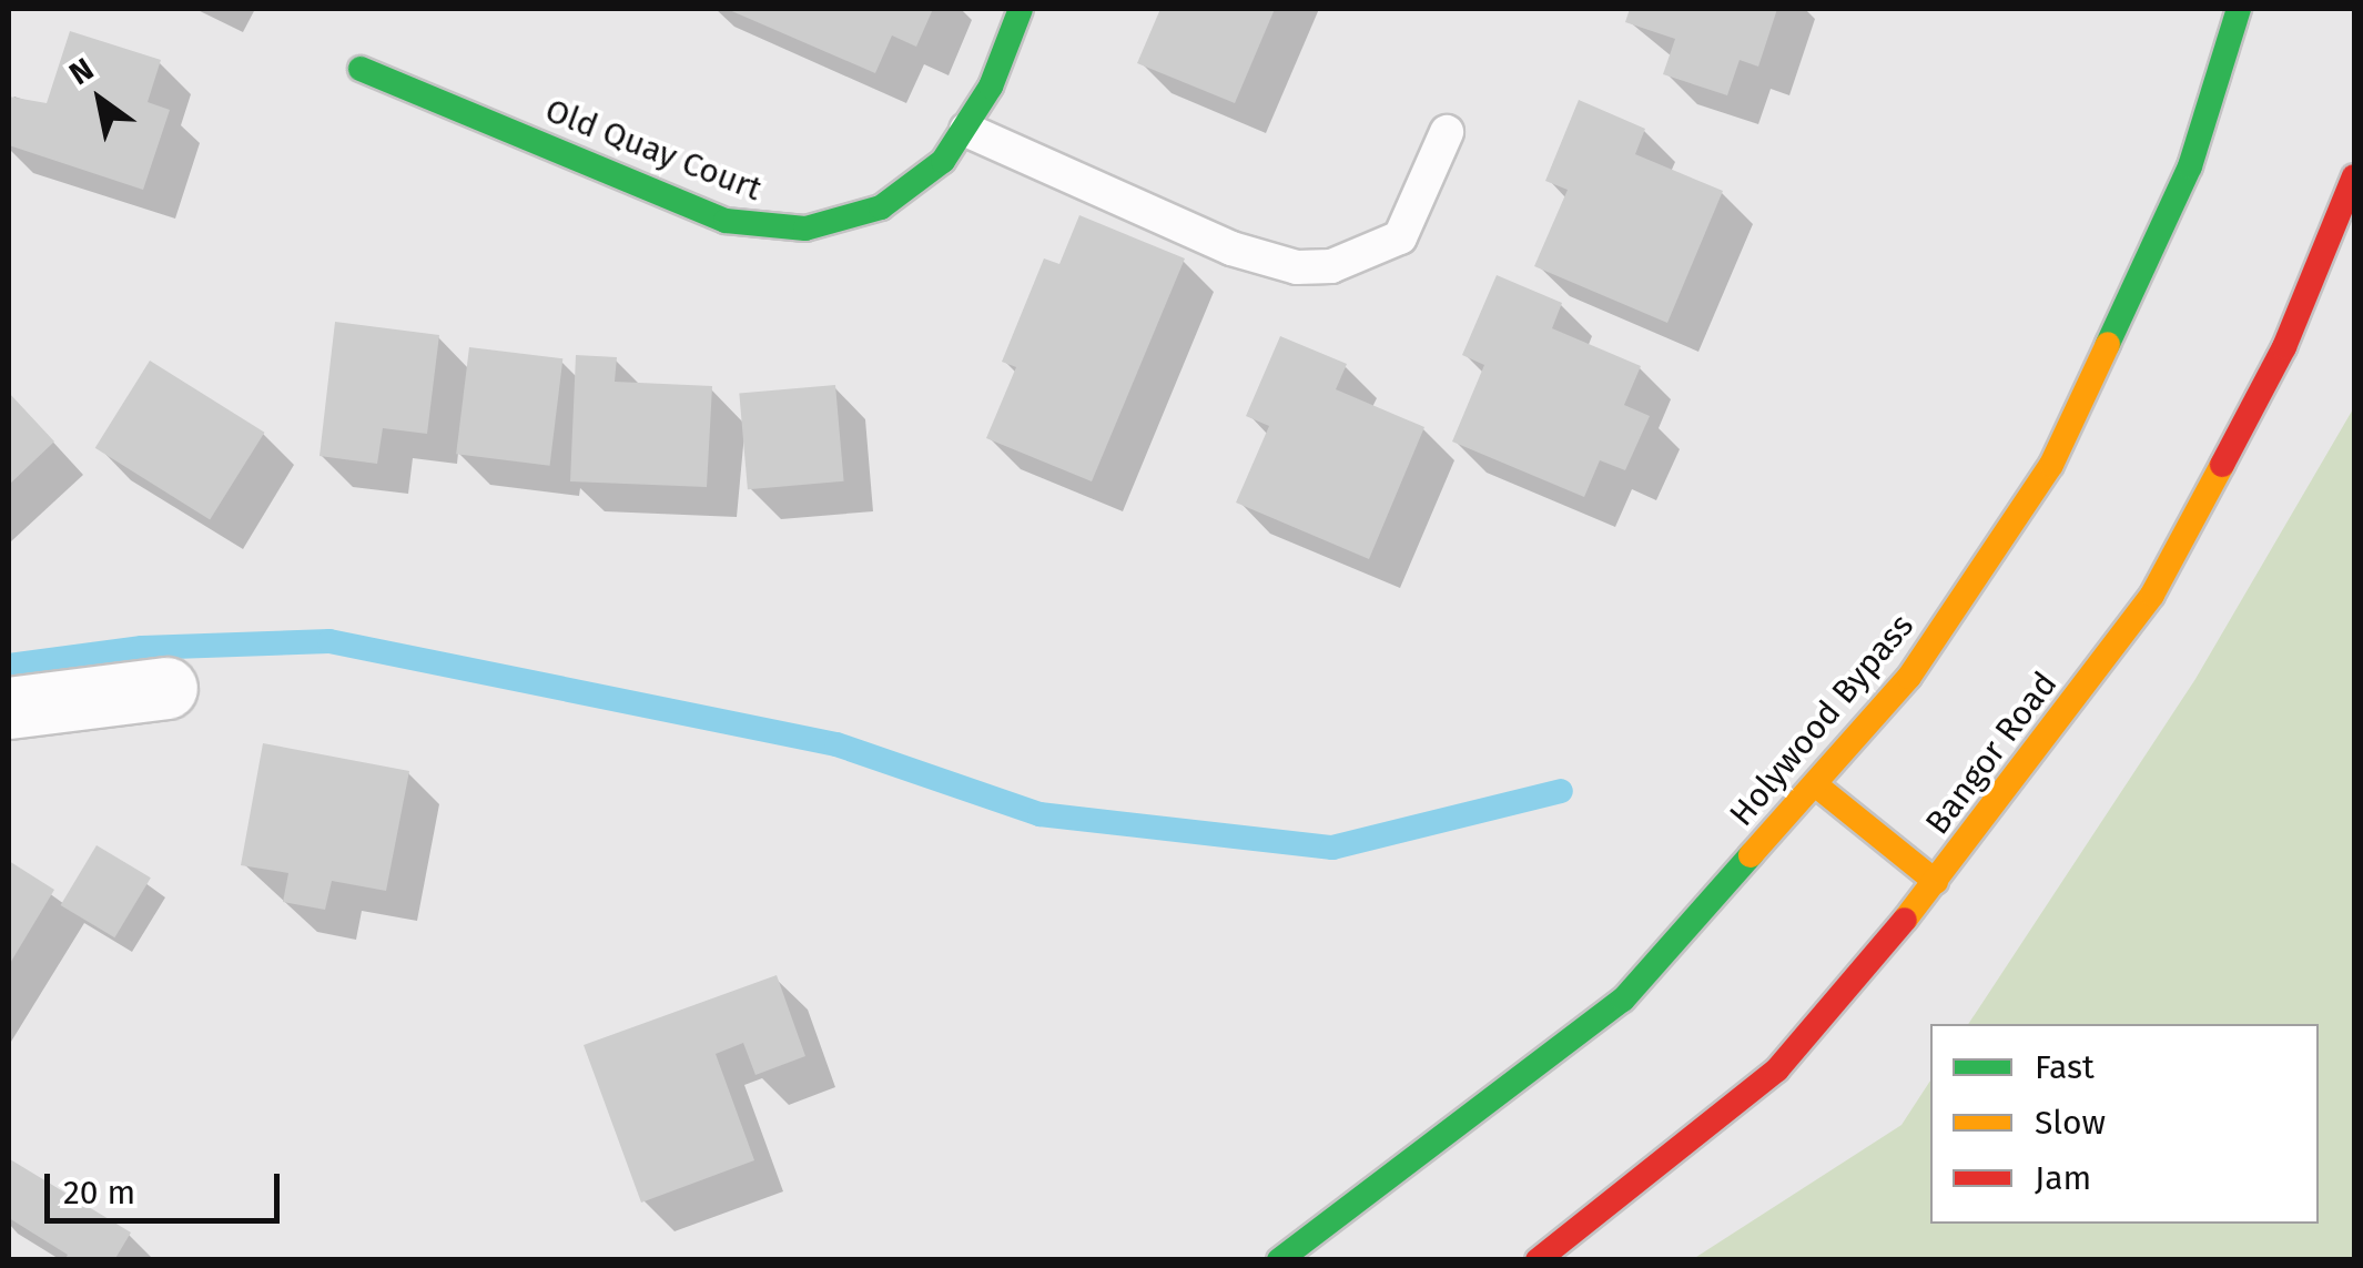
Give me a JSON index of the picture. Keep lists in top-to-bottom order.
{
  "streets": {
    "main road": ["Old Quay Court", "Holywood Bypass", "Bangor Road"]
  },
  "legend": ["Fast", "Slow", "Jam"],
  "scale_bar": "20 m",
  "north": "top left"
}
